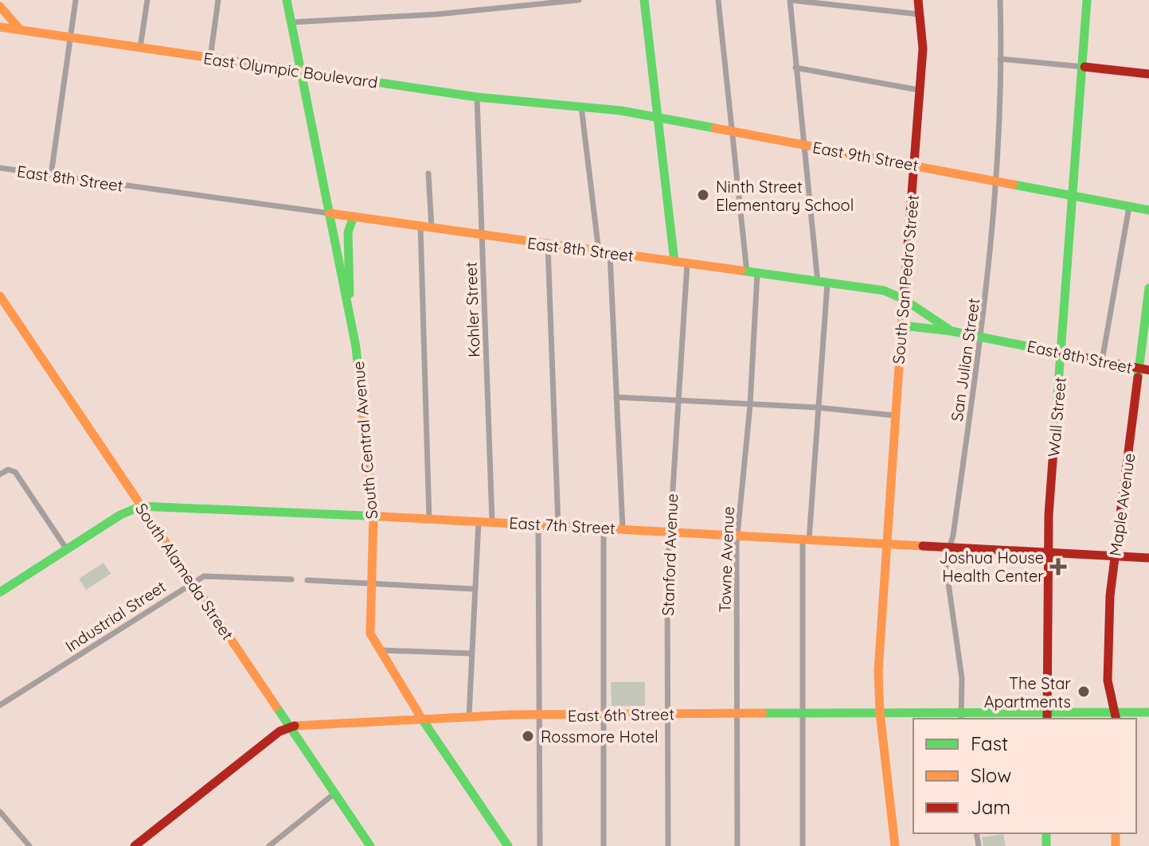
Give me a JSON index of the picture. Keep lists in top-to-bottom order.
{
  "streets": {
    "main road": [
      "East Olympic Boulevard",
      "East 9th Street",
      "East 8th Street",
      "South San Pedro Street",
      "Wall Street",
      "South Central Avenue",
      "Maple Avenue",
      "East 7th Street",
      "South Alameda Street",
      "East 6th Street"
    ],
    "street": [
      "Kohler Street",
      "San Julian Street",
      "Stanford Avenue",
      "Towne Avenue",
      "Industrial Street"
    ]
  },
  "crossings": [
    ["East Olympic Boulevard", "East 9th Street"],
    ["East Olympic Boulevard", "Kohler Street"],
    ["East Olympic Boulevard", "South Central Avenue"],
    ["East 9th Street", "South San Pedro Street"],
    ["East 9th Street", "San Julian Street"],
    ["East 9th Street", "Wall Street"],
    ["East 8th Street", "South San Pedro Street"],
    ["East 8th Street", "Kohler Street"],
    ["East 8th Street", "San Julian Street"],
    ["East 8th Street", "Wall Street"],
    ["East 8th Street", "South Central Avenue"],
    ["East 8th Street", "Maple Avenue"],
    ["East 8th Street", "Stanford Avenue"],
    ["East 8th Street", "Towne Avenue"],
    ["South San Pedro Street", "East 7th Street"],
    ["Kohler Street", "East 7th Street"],
    ["San Julian Street", "East 7th Street"],
    ["San Julian Street", "East 6th Street"],
    ["Wall Street", "East 7th Street"],
    ["Wall Street", "East 6th Street"],
    ["South Central Avenue", "East 7th Street"],
    ["South Central Avenue", "East 6th Street"],
    ["Maple Avenue", "East 7th Street"],
    ["Maple Avenue", "East 6th Street"],
    ["East 7th Street", "Stanford Avenue"],
    ["East 7th Street", "Towne Avenue"],
    ["East 7th Street", "South Alameda Street"],
    ["Stanford Avenue", "East 6th Street"],
    ["Towne Avenue", "East 6th Street"],
    ["South Alameda Street", "Industrial Street"],
    ["South Alameda Street", "East 6th Street"]
  ],
  "places": {
    "other": ["Ninth Street Elementary School", "The Star Apartments", "Rossmore Hotel"],
    "health": ["Joshua House Health Center"]
  },
  "legend": ["Fast", "Slow", "Jam"]
}
